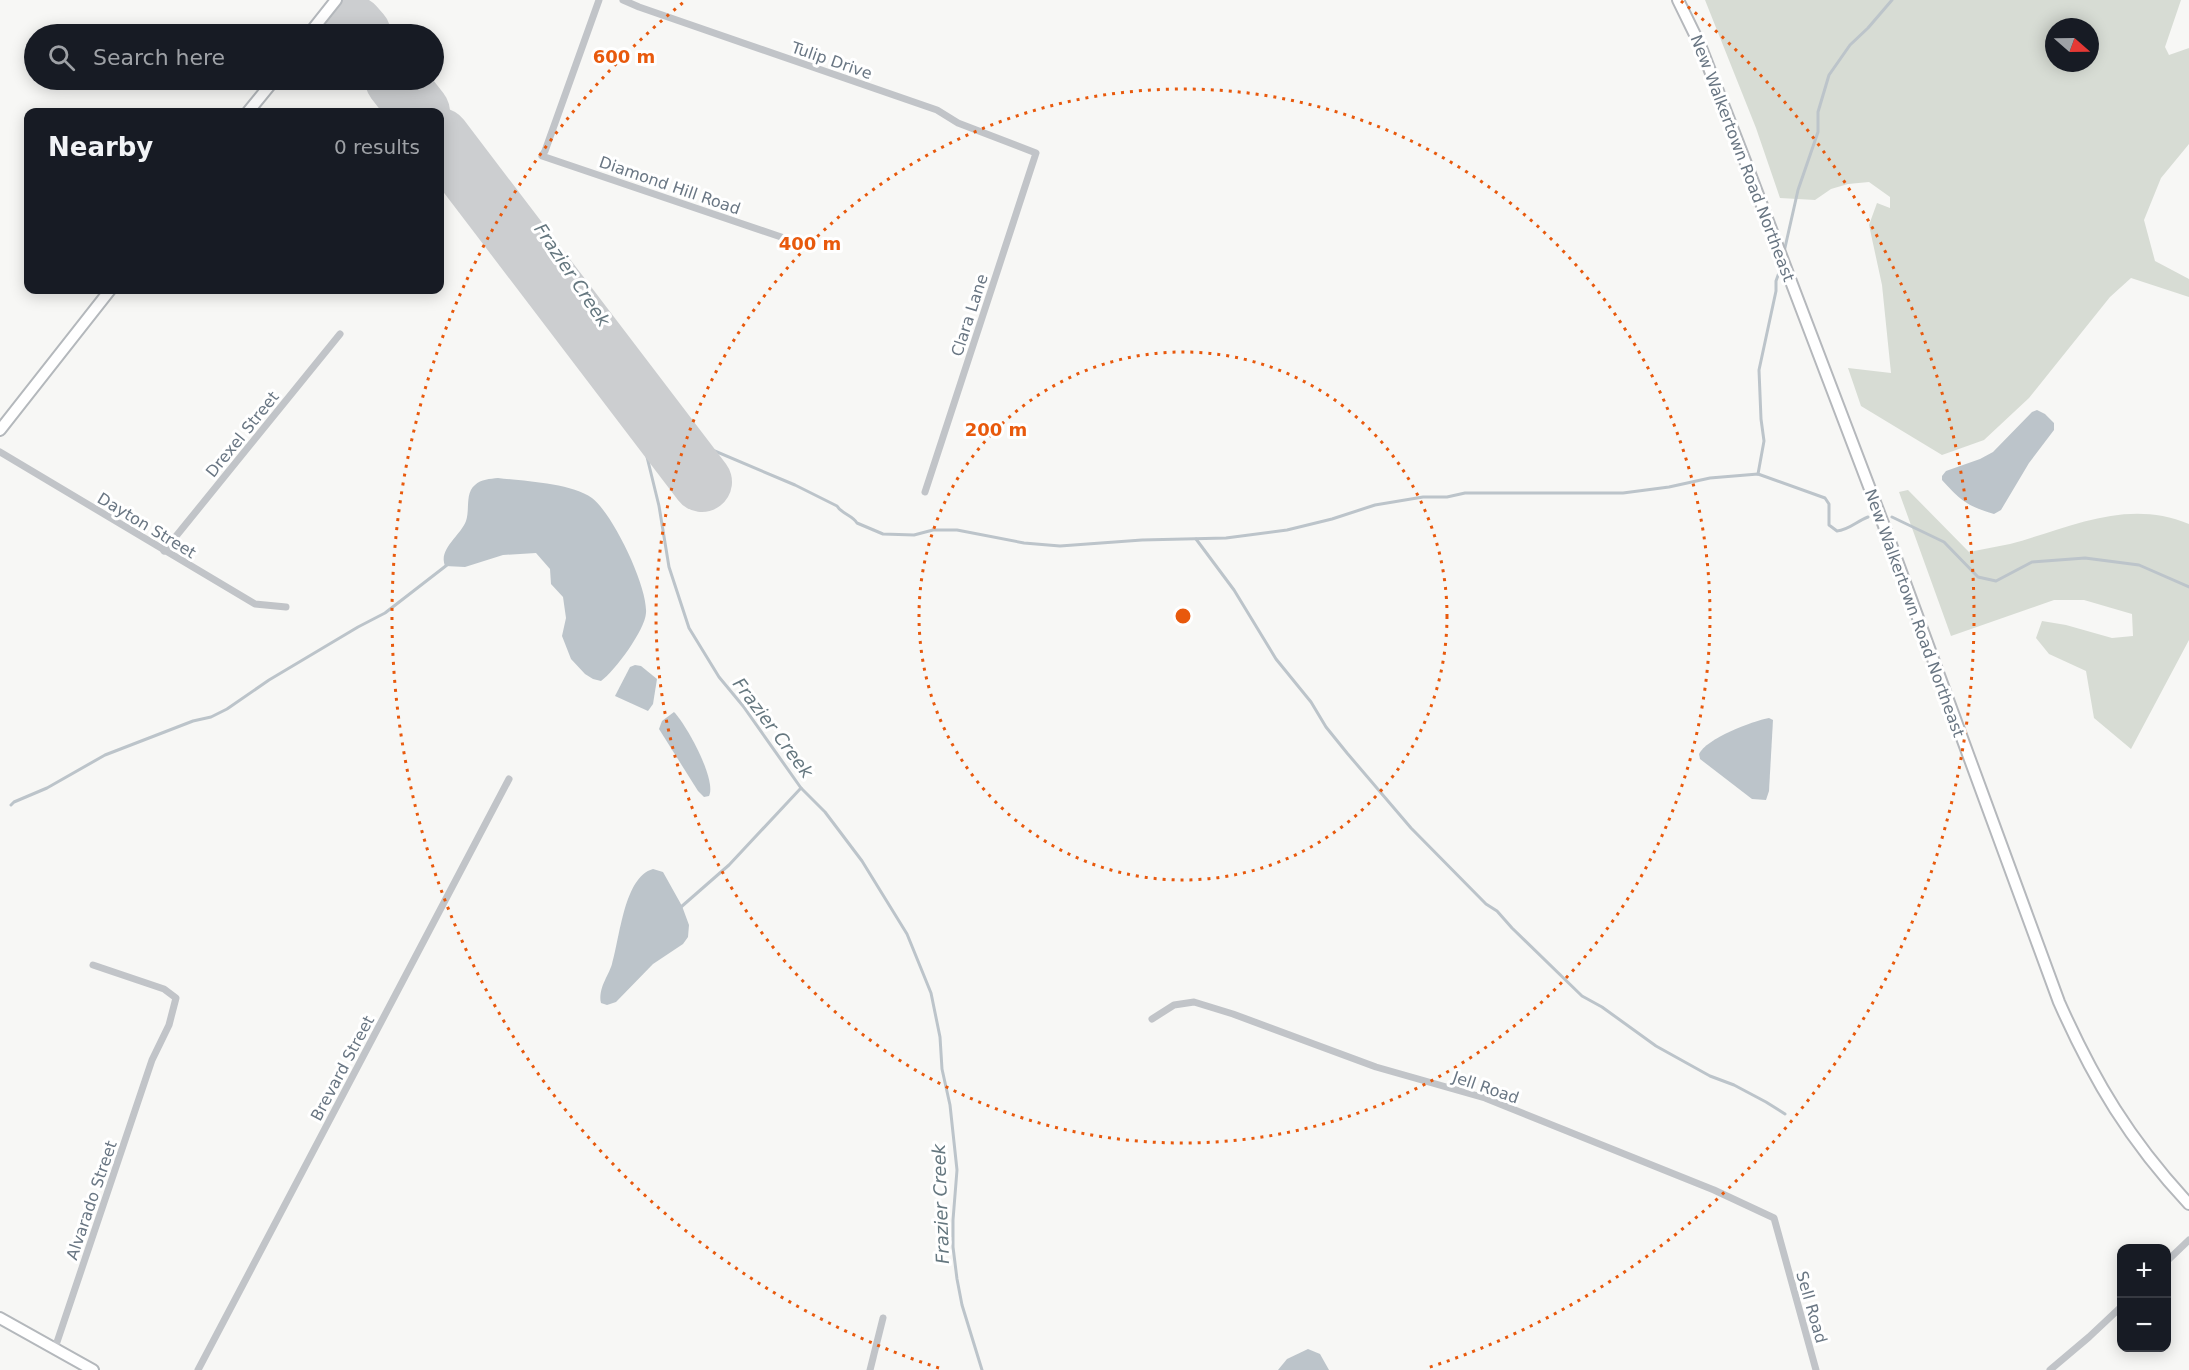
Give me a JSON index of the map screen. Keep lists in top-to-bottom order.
{
  "streets": {
    "main road": ["New Walkertown Road Northeast"],
    "street": [
      "Tulip Drive",
      "Diamond Hill Road",
      "Clara Lane",
      "Drexel Street",
      "Dayton Street",
      "Brevard Street",
      "Jell Road",
      "Alvarado Street",
      "Sell Road"
    ]
  },
  "crossings": [
    ["Tulip Drive", "Clara Lane"],
    ["Drexel Street", "Dayton Street"],
    ["Jell Road", "Sell Road"]
  ],
  "water": ["Frazier Creek"],
  "north": "right",
  "page": {
    "search": "Search here",
    "heading": ["Nearby", "0 results"],
    "map_buttons": ["+", "−"]
  },
  "rings": ["600 m", "400 m", "200 m"]
}
